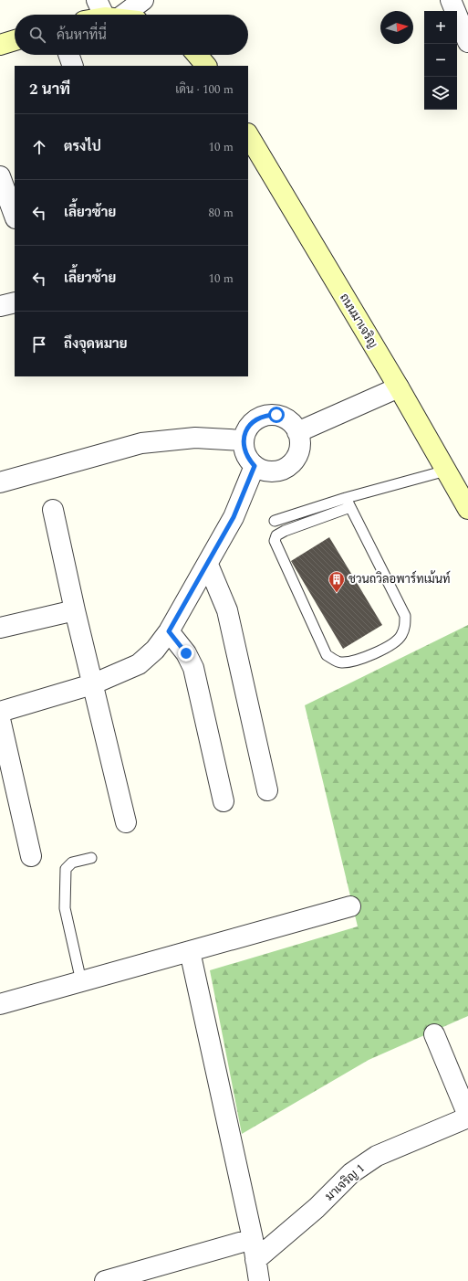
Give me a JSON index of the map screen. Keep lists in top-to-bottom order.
{
  "streets": {
    "main road": ["ถนนมาเจริญ"],
    "street": ["มาเจริญ 1"]
  },
  "places": {
    "building": ["ชวนถวิลอพาร์ทเม้นท์"]
  },
  "north": "right",
  "page": {
    "map_buttons": ["+", "−"],
    "search": "ค้นหาที่นี่",
    "heading": ["2 นาที", "เดิน · 100 m"],
    "list": [
      ["ตรงไป", "10 m"],
      ["เลี้ยวซ้าย", "80 m"],
      ["เลี้ยวซ้าย", "10 m"],
      "ถึงจุดหมาย"
    ]
  }
}
